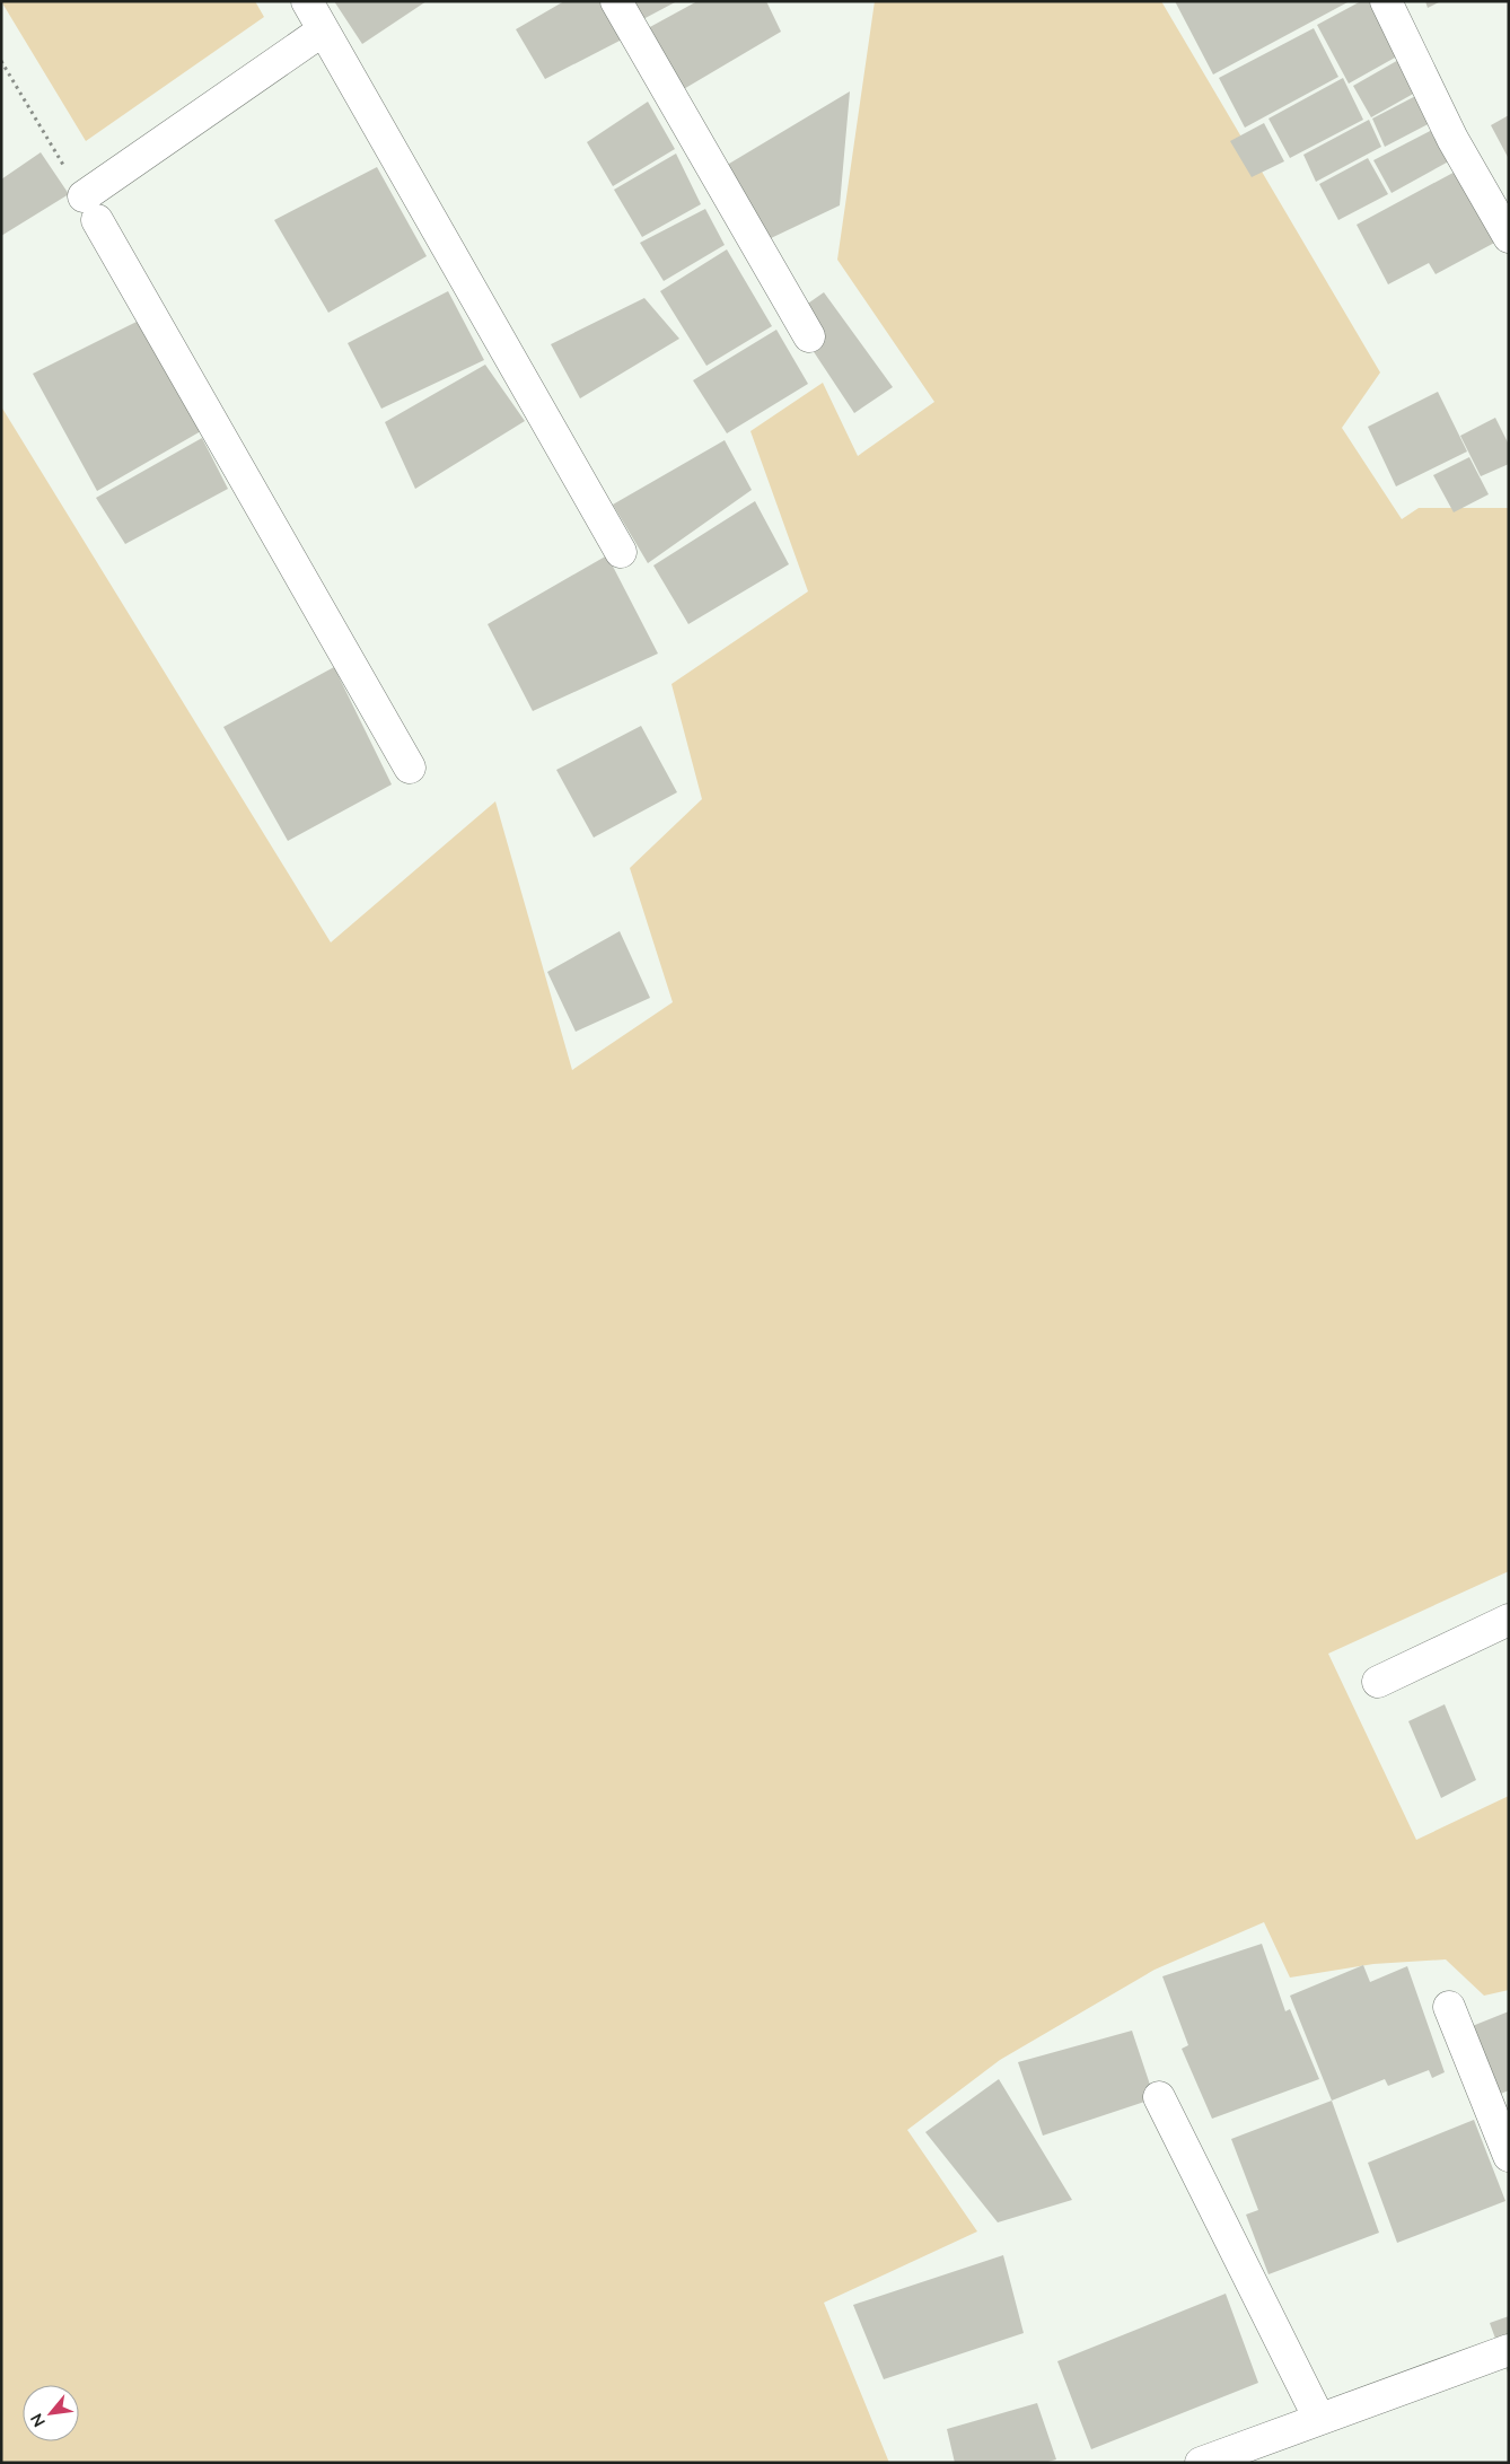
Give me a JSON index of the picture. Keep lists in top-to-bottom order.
{
  "north": "bottom left"
}
